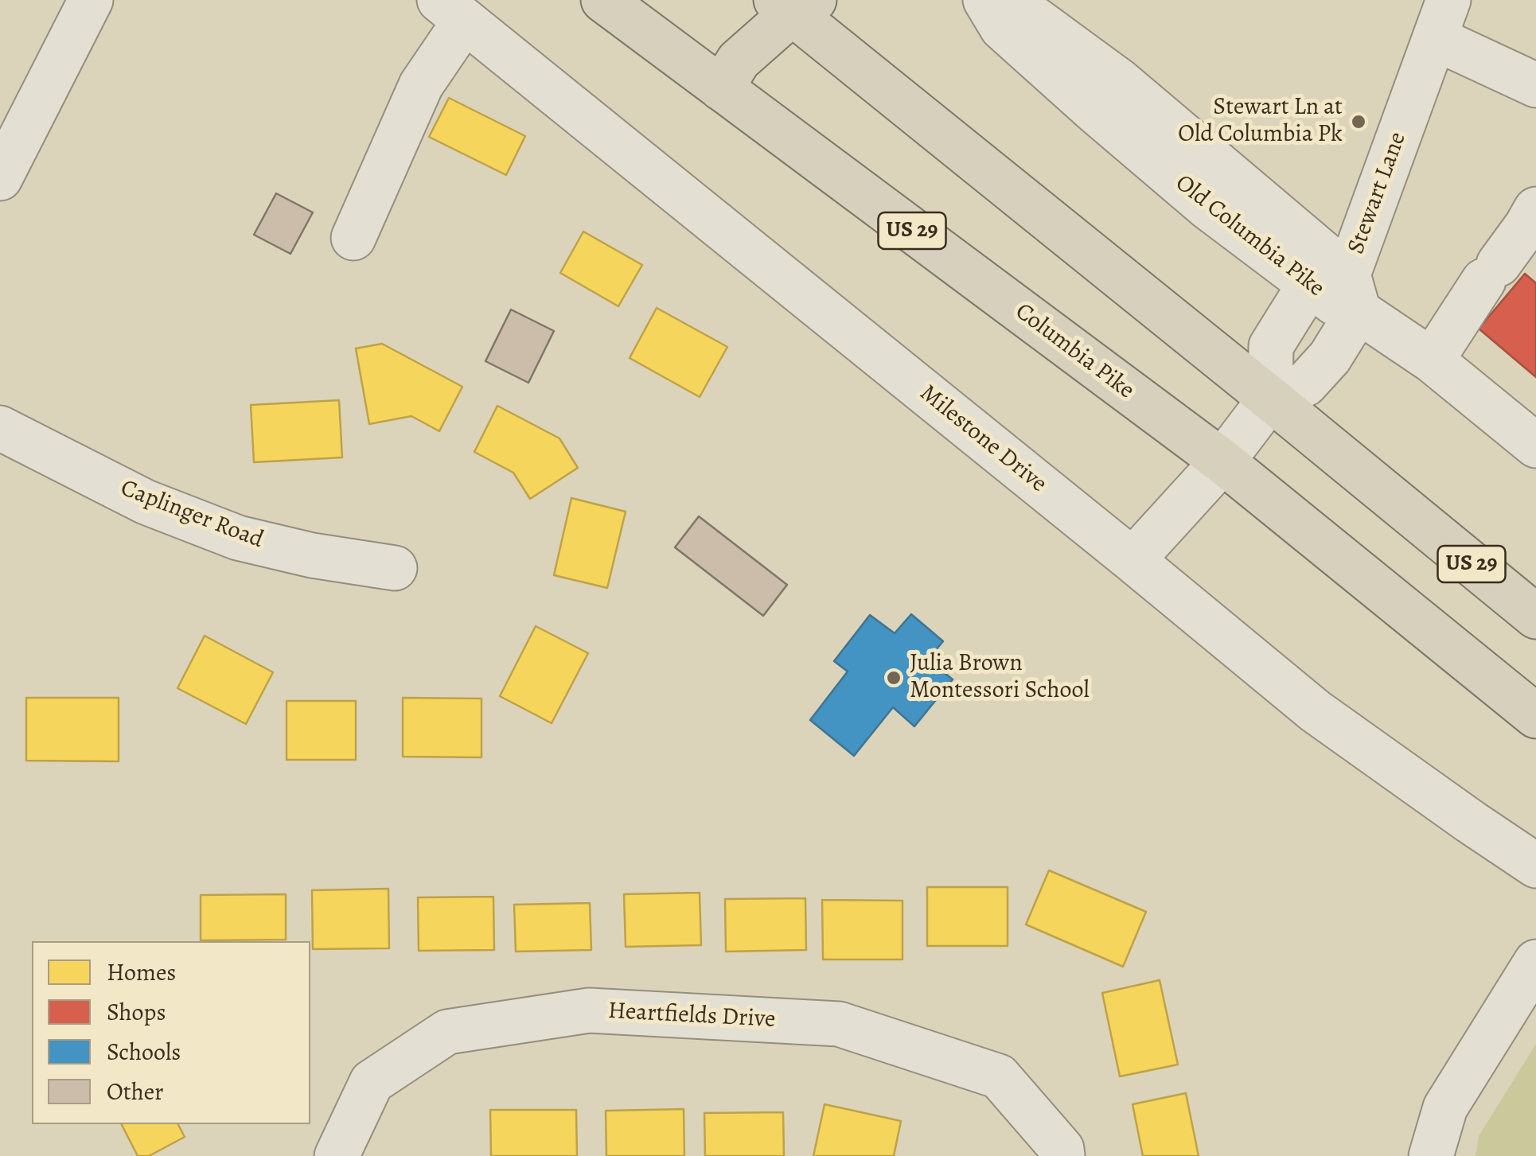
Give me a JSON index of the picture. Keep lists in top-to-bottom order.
{
  "streets": {
    "highway": ["US 29", "Columbia Pike"],
    "street": [
      "Stewart Lane",
      "Old Columbia Pike",
      "Milestone Drive",
      "Caplinger Road",
      "Heartfields Drive"
    ]
  },
  "crossings": [
    ["Stewart Lane", "US 29"],
    ["Stewart Lane", "Old Columbia Pike"],
    ["Stewart Lane", "Columbia Pike"],
    ["Stewart Lane", "Milestone Drive"]
  ],
  "places": ["Stewart Ln at Old Columbia Pk", "Julia Brown Montessori School"],
  "legend": [
    "Homes",
    "Shops",
    "Schools",
    "Other"
  ]
}
